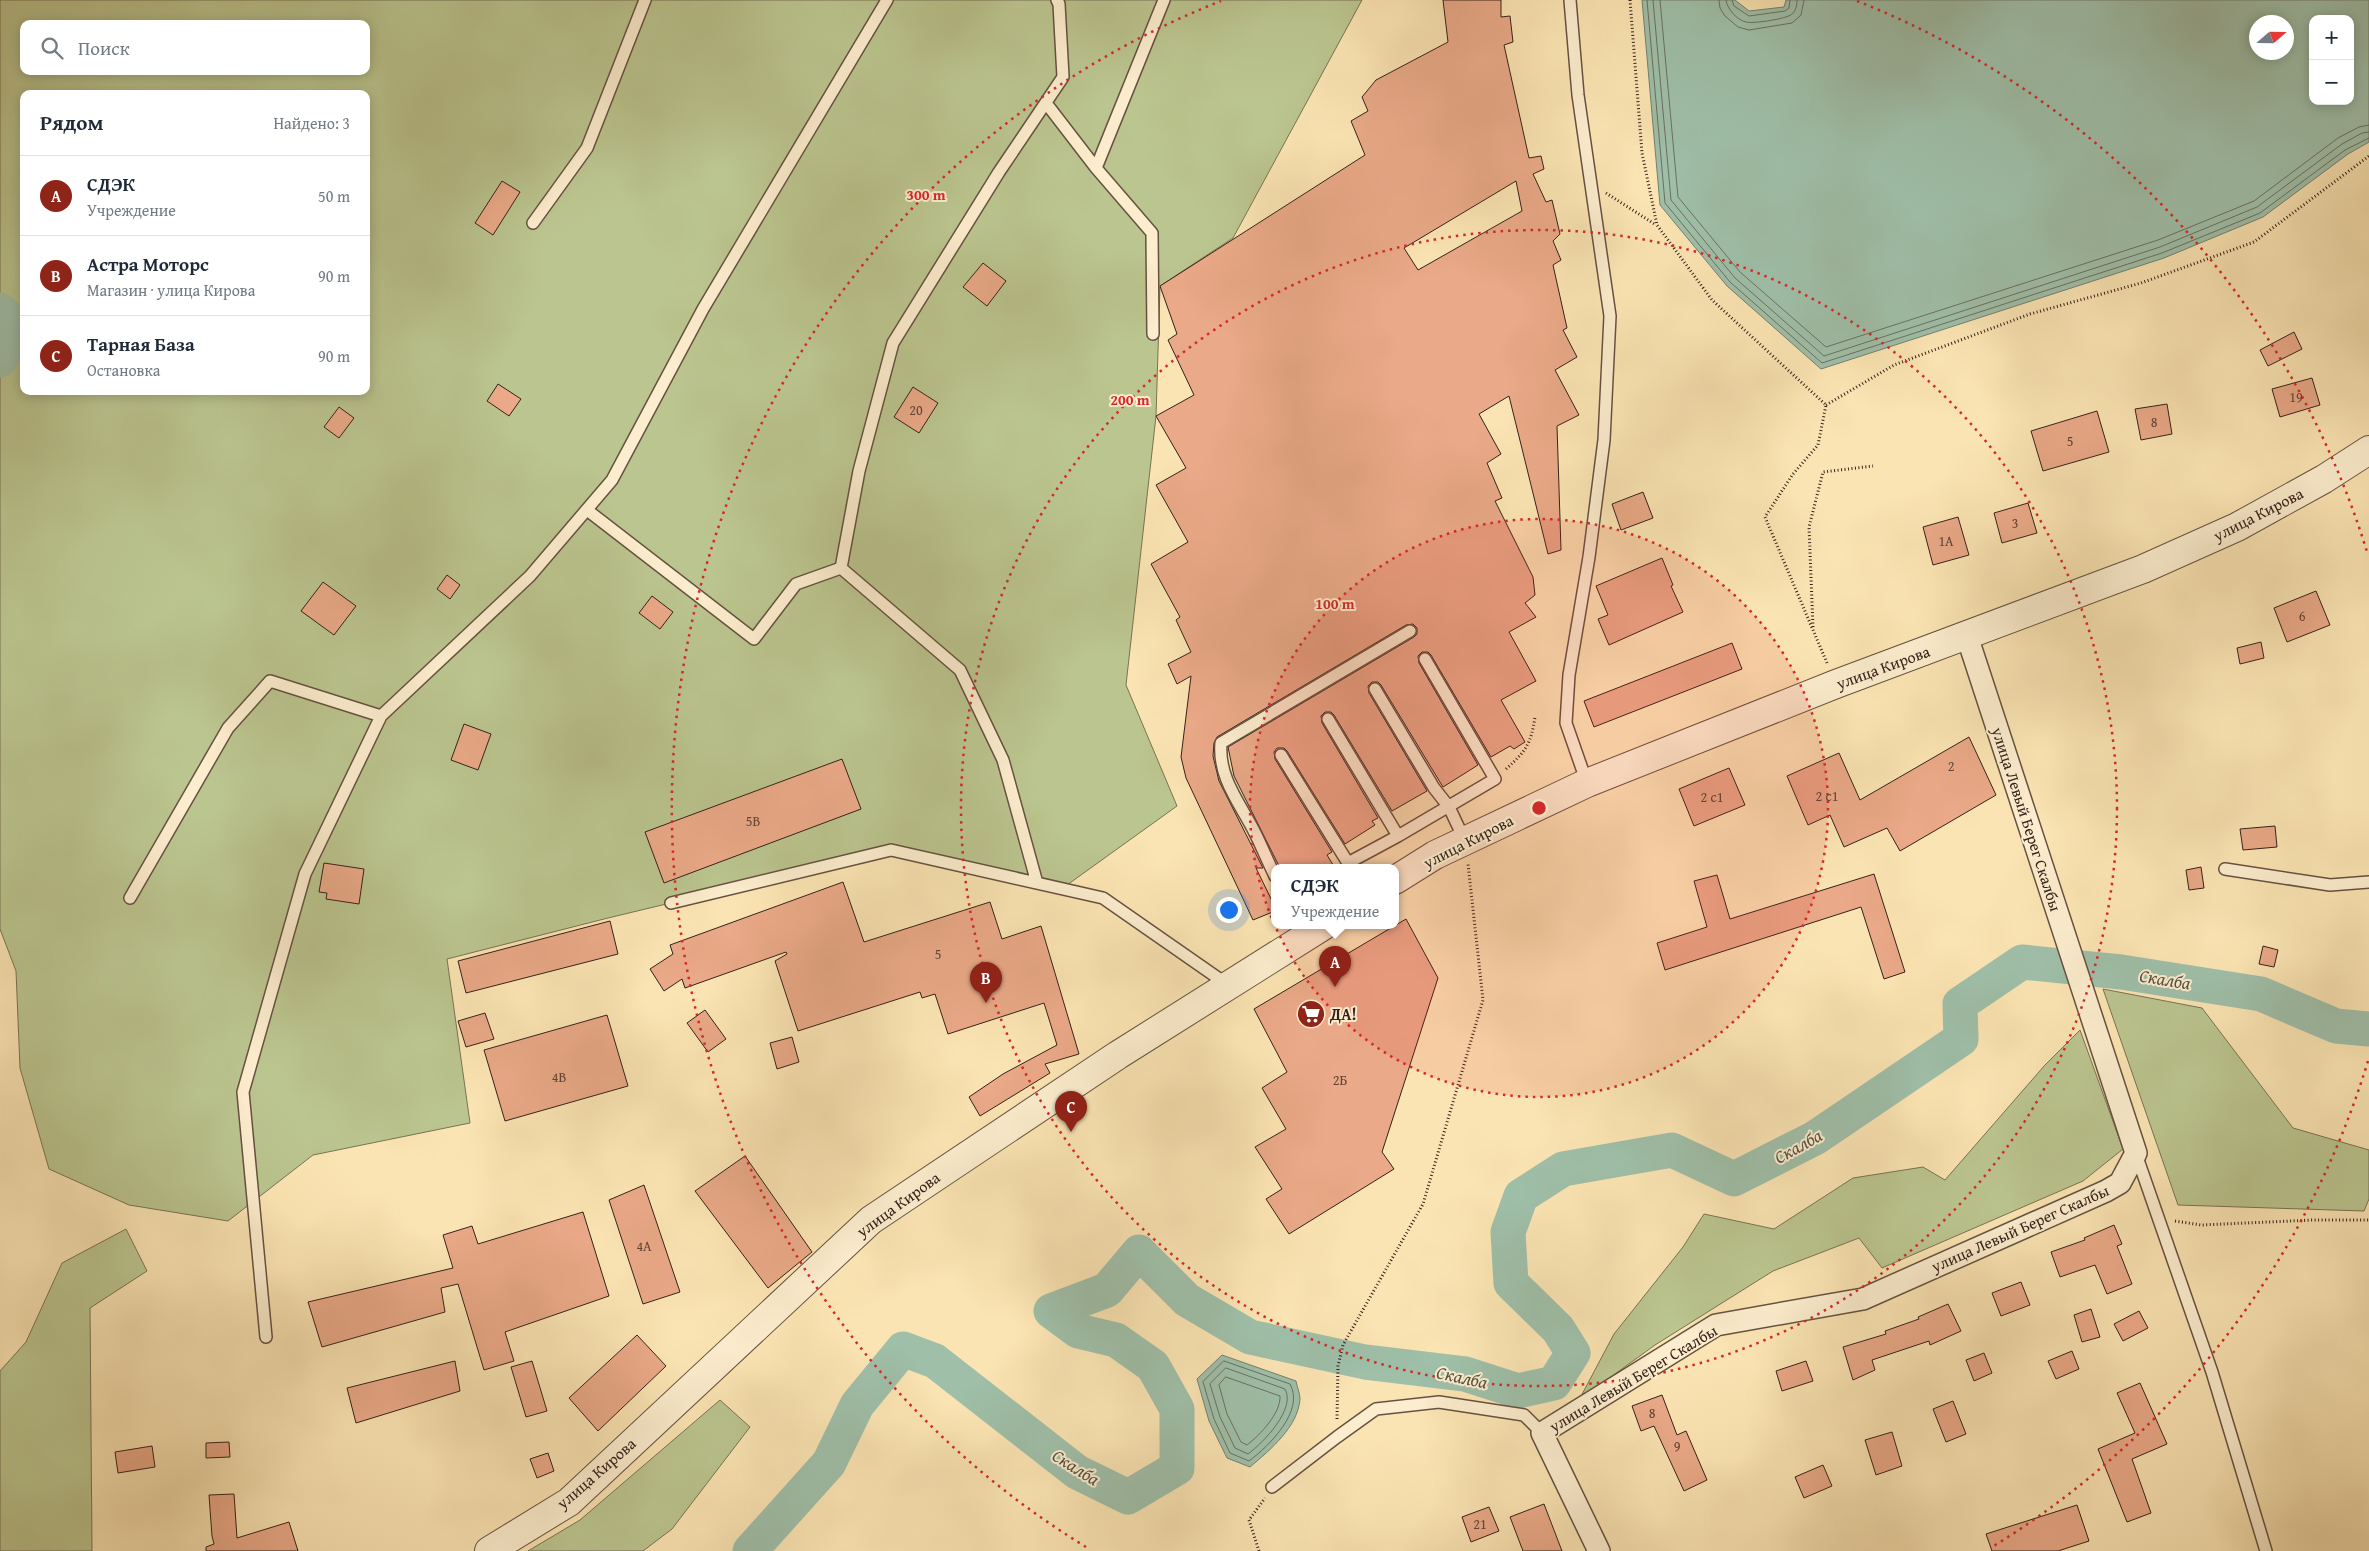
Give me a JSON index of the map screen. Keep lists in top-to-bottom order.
{
  "streets": {
    "street": ["улица Кирова", "улица Левый Берег Скалбы"]
  },
  "crossings": [
    ["улица Кирова", "улица Левый Берег Скалбы"]
  ],
  "water": ["Скалба"],
  "places": {
    "supermarket": ["ДА!"]
  },
  "house_numbers": [
    "19",
    "20",
    "8",
    "5",
    "3",
    "1А",
    "6",
    "2",
    "2 с1",
    "2 с1",
    "5В",
    "5",
    "4В",
    "2Б",
    "4А",
    "8",
    "9",
    "21"
  ],
  "north": "right",
  "page": {
    "map_buttons": ["+", "−"],
    "search": "Поиск",
    "heading": ["Рядом", "Найдено: 3"],
    "list": [
      {
        "mark": "A",
        "name": "СДЭК",
        "note": "Учреждение",
        "value": "50 m"
      },
      {
        "mark": "B",
        "name": "Астра Моторс",
        "note": "Магазин · улица Кирова",
        "value": "90 m"
      },
      {
        "mark": "C",
        "name": "Тарная База",
        "note": "Остановка",
        "value": "90 m"
      }
    ],
    "popup": ["СДЭК", "Учреждение"],
    "pins": ["A", "B", "C"]
  },
  "rings": ["300 m", "200 m", "100 m"]
}
